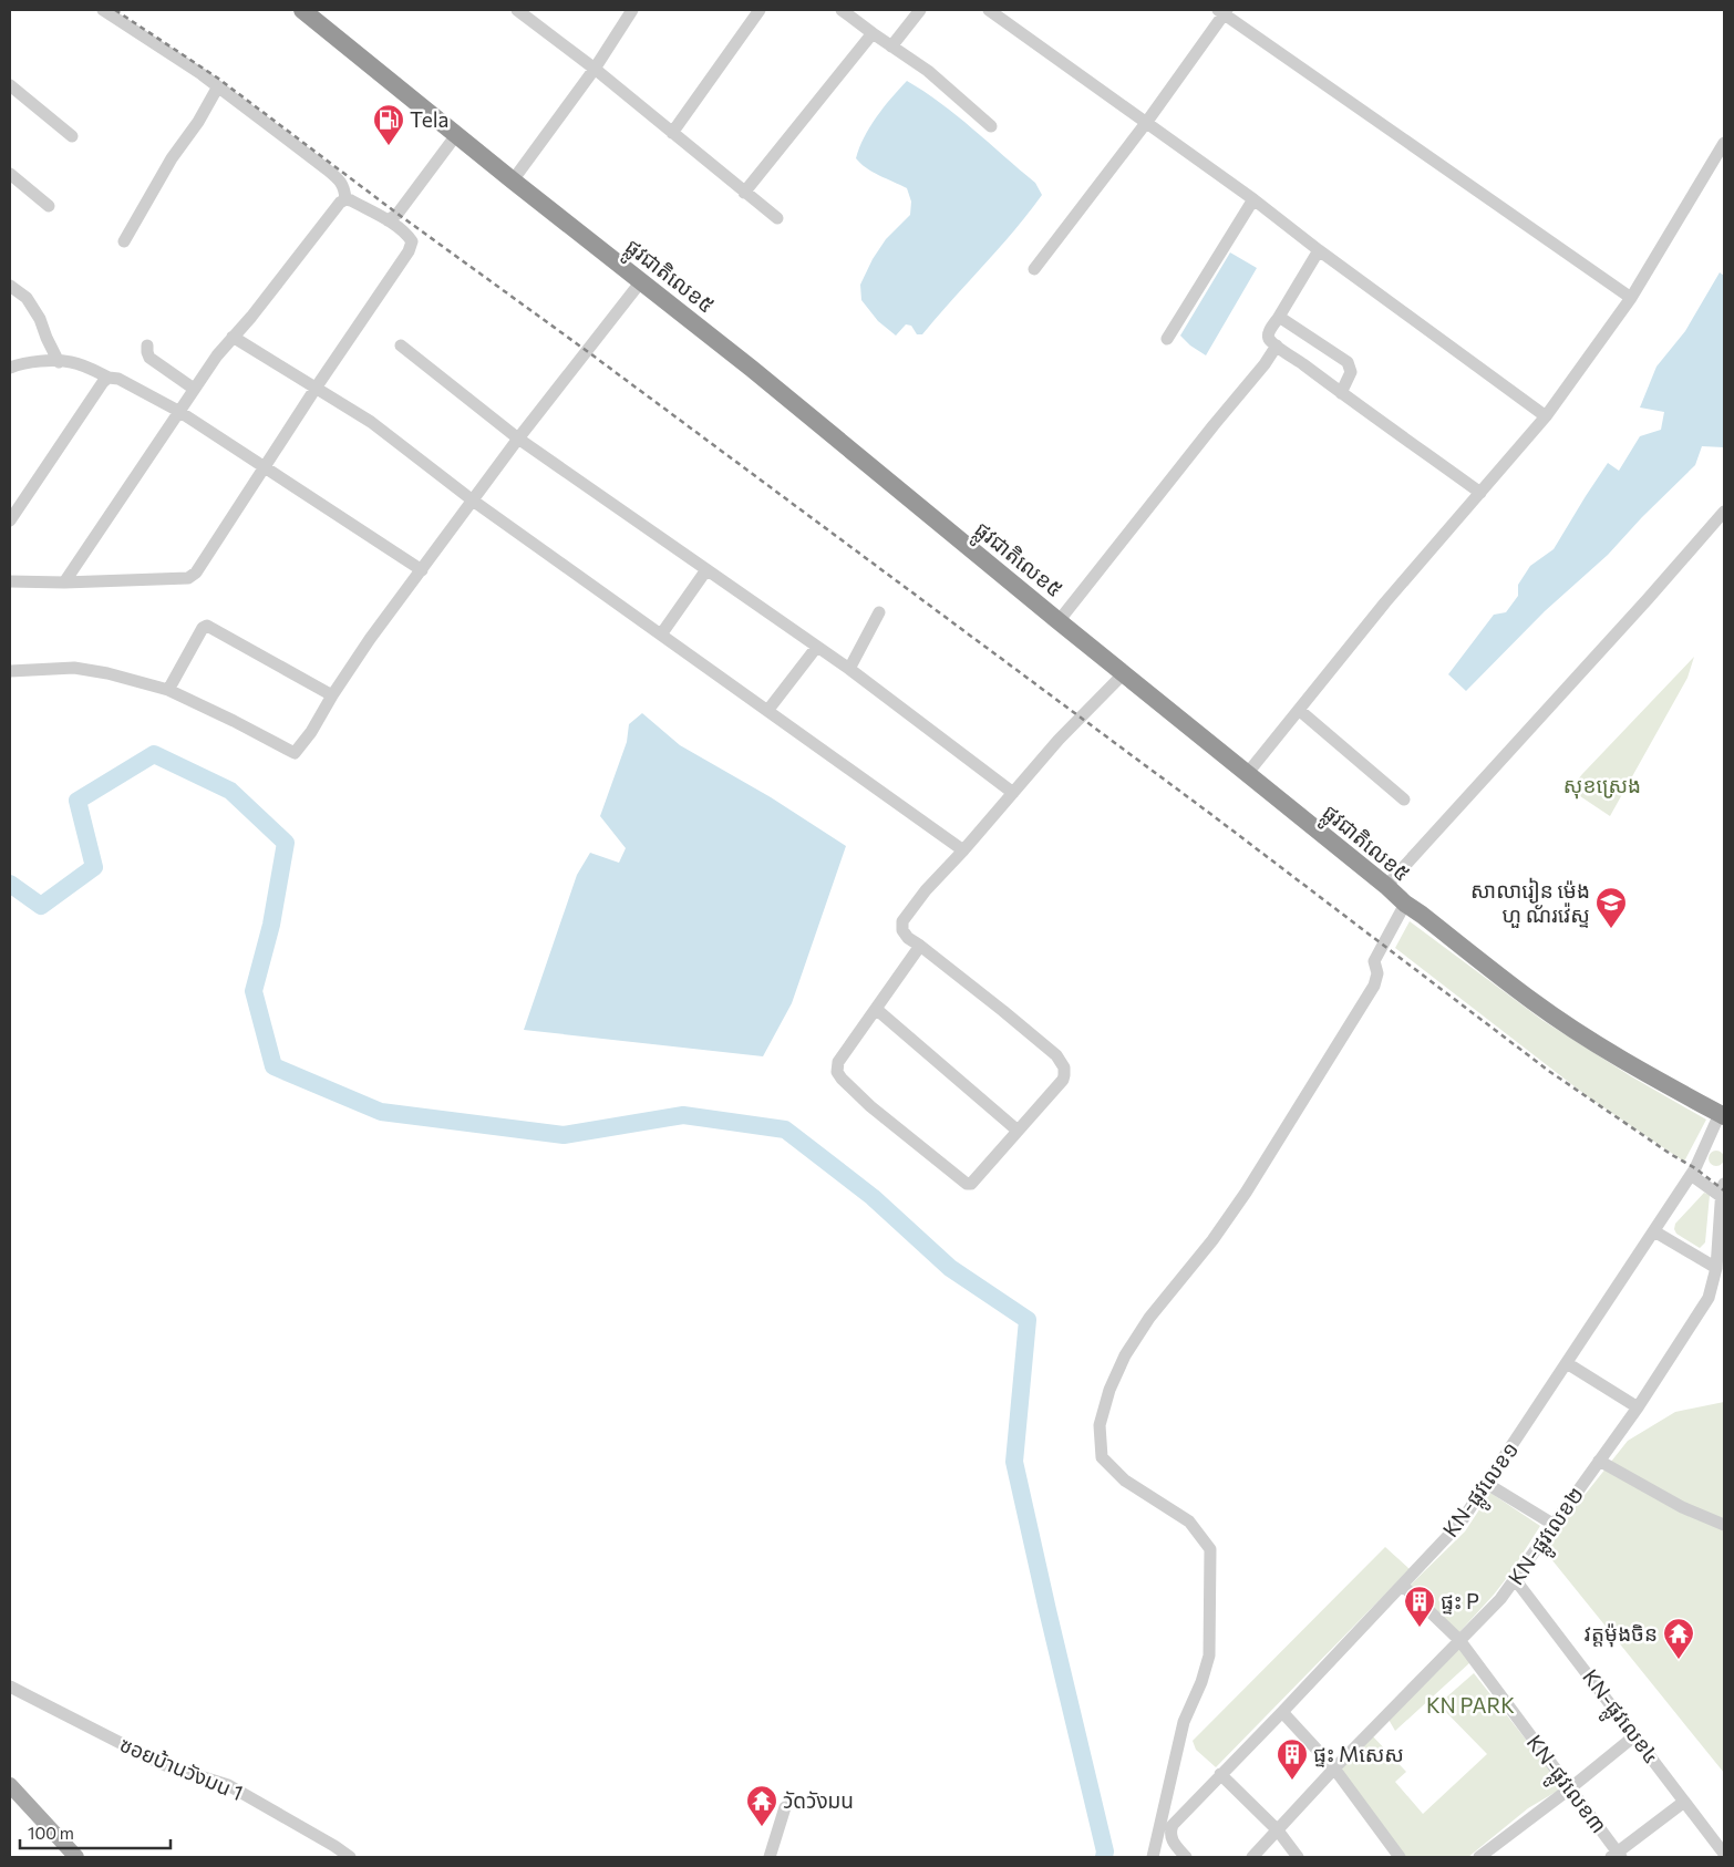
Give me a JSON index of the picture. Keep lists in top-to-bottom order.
{
  "streets": {
    "highway": ["ផ្លូវជាតិលេខ៥"],
    "street": [
      "KN-ផ្លូវលេខ១",
      "KN-ផ្លូវលេខ២",
      "KN-ផ្លូវលេខ៤",
      "ซอยบ้านวังมน 1",
      "KN-ផ្លូវលេខ៣"
    ]
  },
  "crossings": [
    ["ផ្លូវជាតិលេខ៥", "KN-ផ្លូវលេខ១"],
    ["KN-ផ្លូវលេខ១", "KN-ផ្លូវលេខ៣"],
    ["KN-ផ្លូវលេខ២", "KN-ផ្លូវលេខ៤"],
    ["KN-ផ្លូវលេខ២", "KN-ផ្លូវលេខ៣"]
  ],
  "parks": ["សុខស្រេង", "KN PARK"],
  "places": {
    "fuel station": ["Tela"],
    "school or university": ["សាលារៀន ម៉េង ហួ ណ័រវ៉េស្ទ"],
    "building": ["ផ្ទះ P", "ផ្ទះ Mសេស"],
    "temple": ["វត្តម៉ុងចិន", "วัดวังมน"]
  },
  "scale_bar": "100 m"
}
